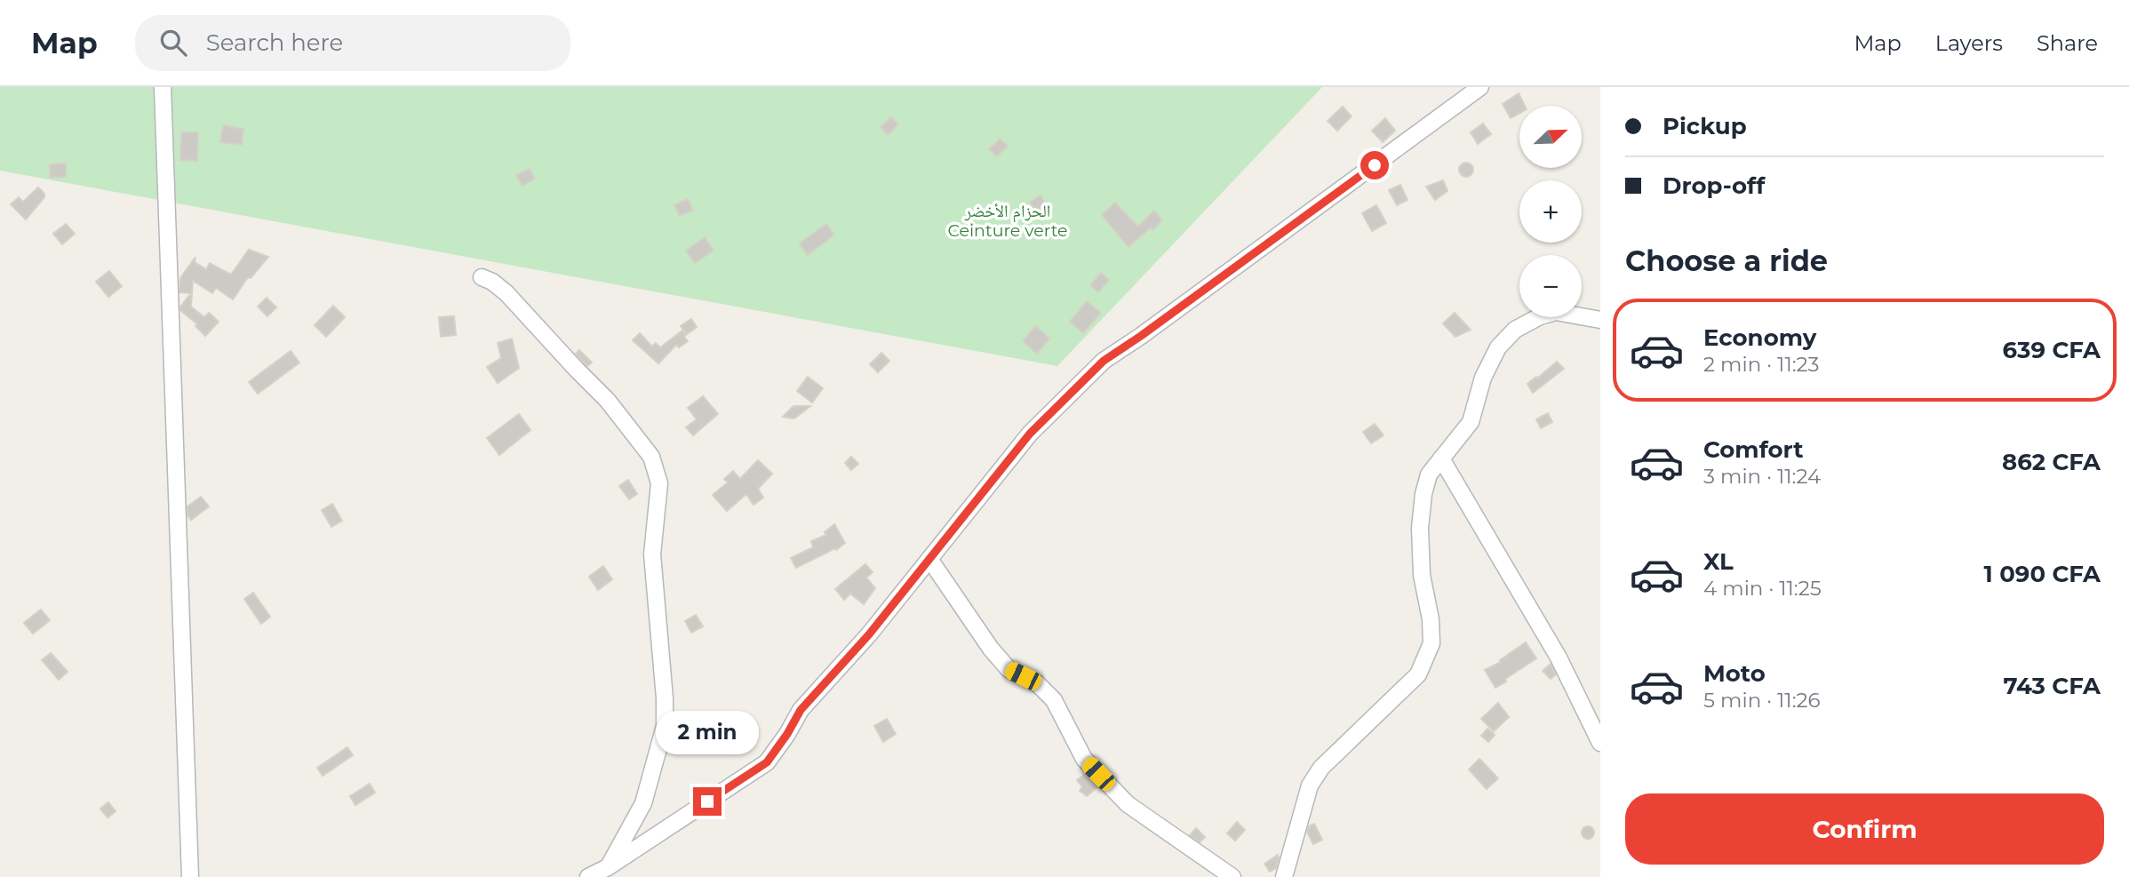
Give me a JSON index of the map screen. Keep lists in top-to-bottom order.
{
  "parks": ["الحزام الأخضر Ceinture verte"],
  "north": "top right",
  "page": {
    "header": "Map",
    "search": "Search here",
    "nav": ["Map", "Layers", "Share"],
    "banner": ["Pickup", "Drop-off"],
    "map_buttons": ["+", "−"],
    "heading": "Choose a ride",
    "list": [
      {
        "name": "Economy",
        "note": "2 min · 11:23",
        "value": "639 CFA"
      },
      {
        "name": "Comfort",
        "note": "3 min · 11:24",
        "value": "862 CFA"
      },
      {
        "name": "XL",
        "note": "4 min · 11:25",
        "value": "1 090 CFA"
      },
      {
        "name": "Moto",
        "note": "5 min · 11:26",
        "value": "743 CFA"
      }
    ],
    "bubble": "2 min",
    "buttons": "Confirm"
  }
}
